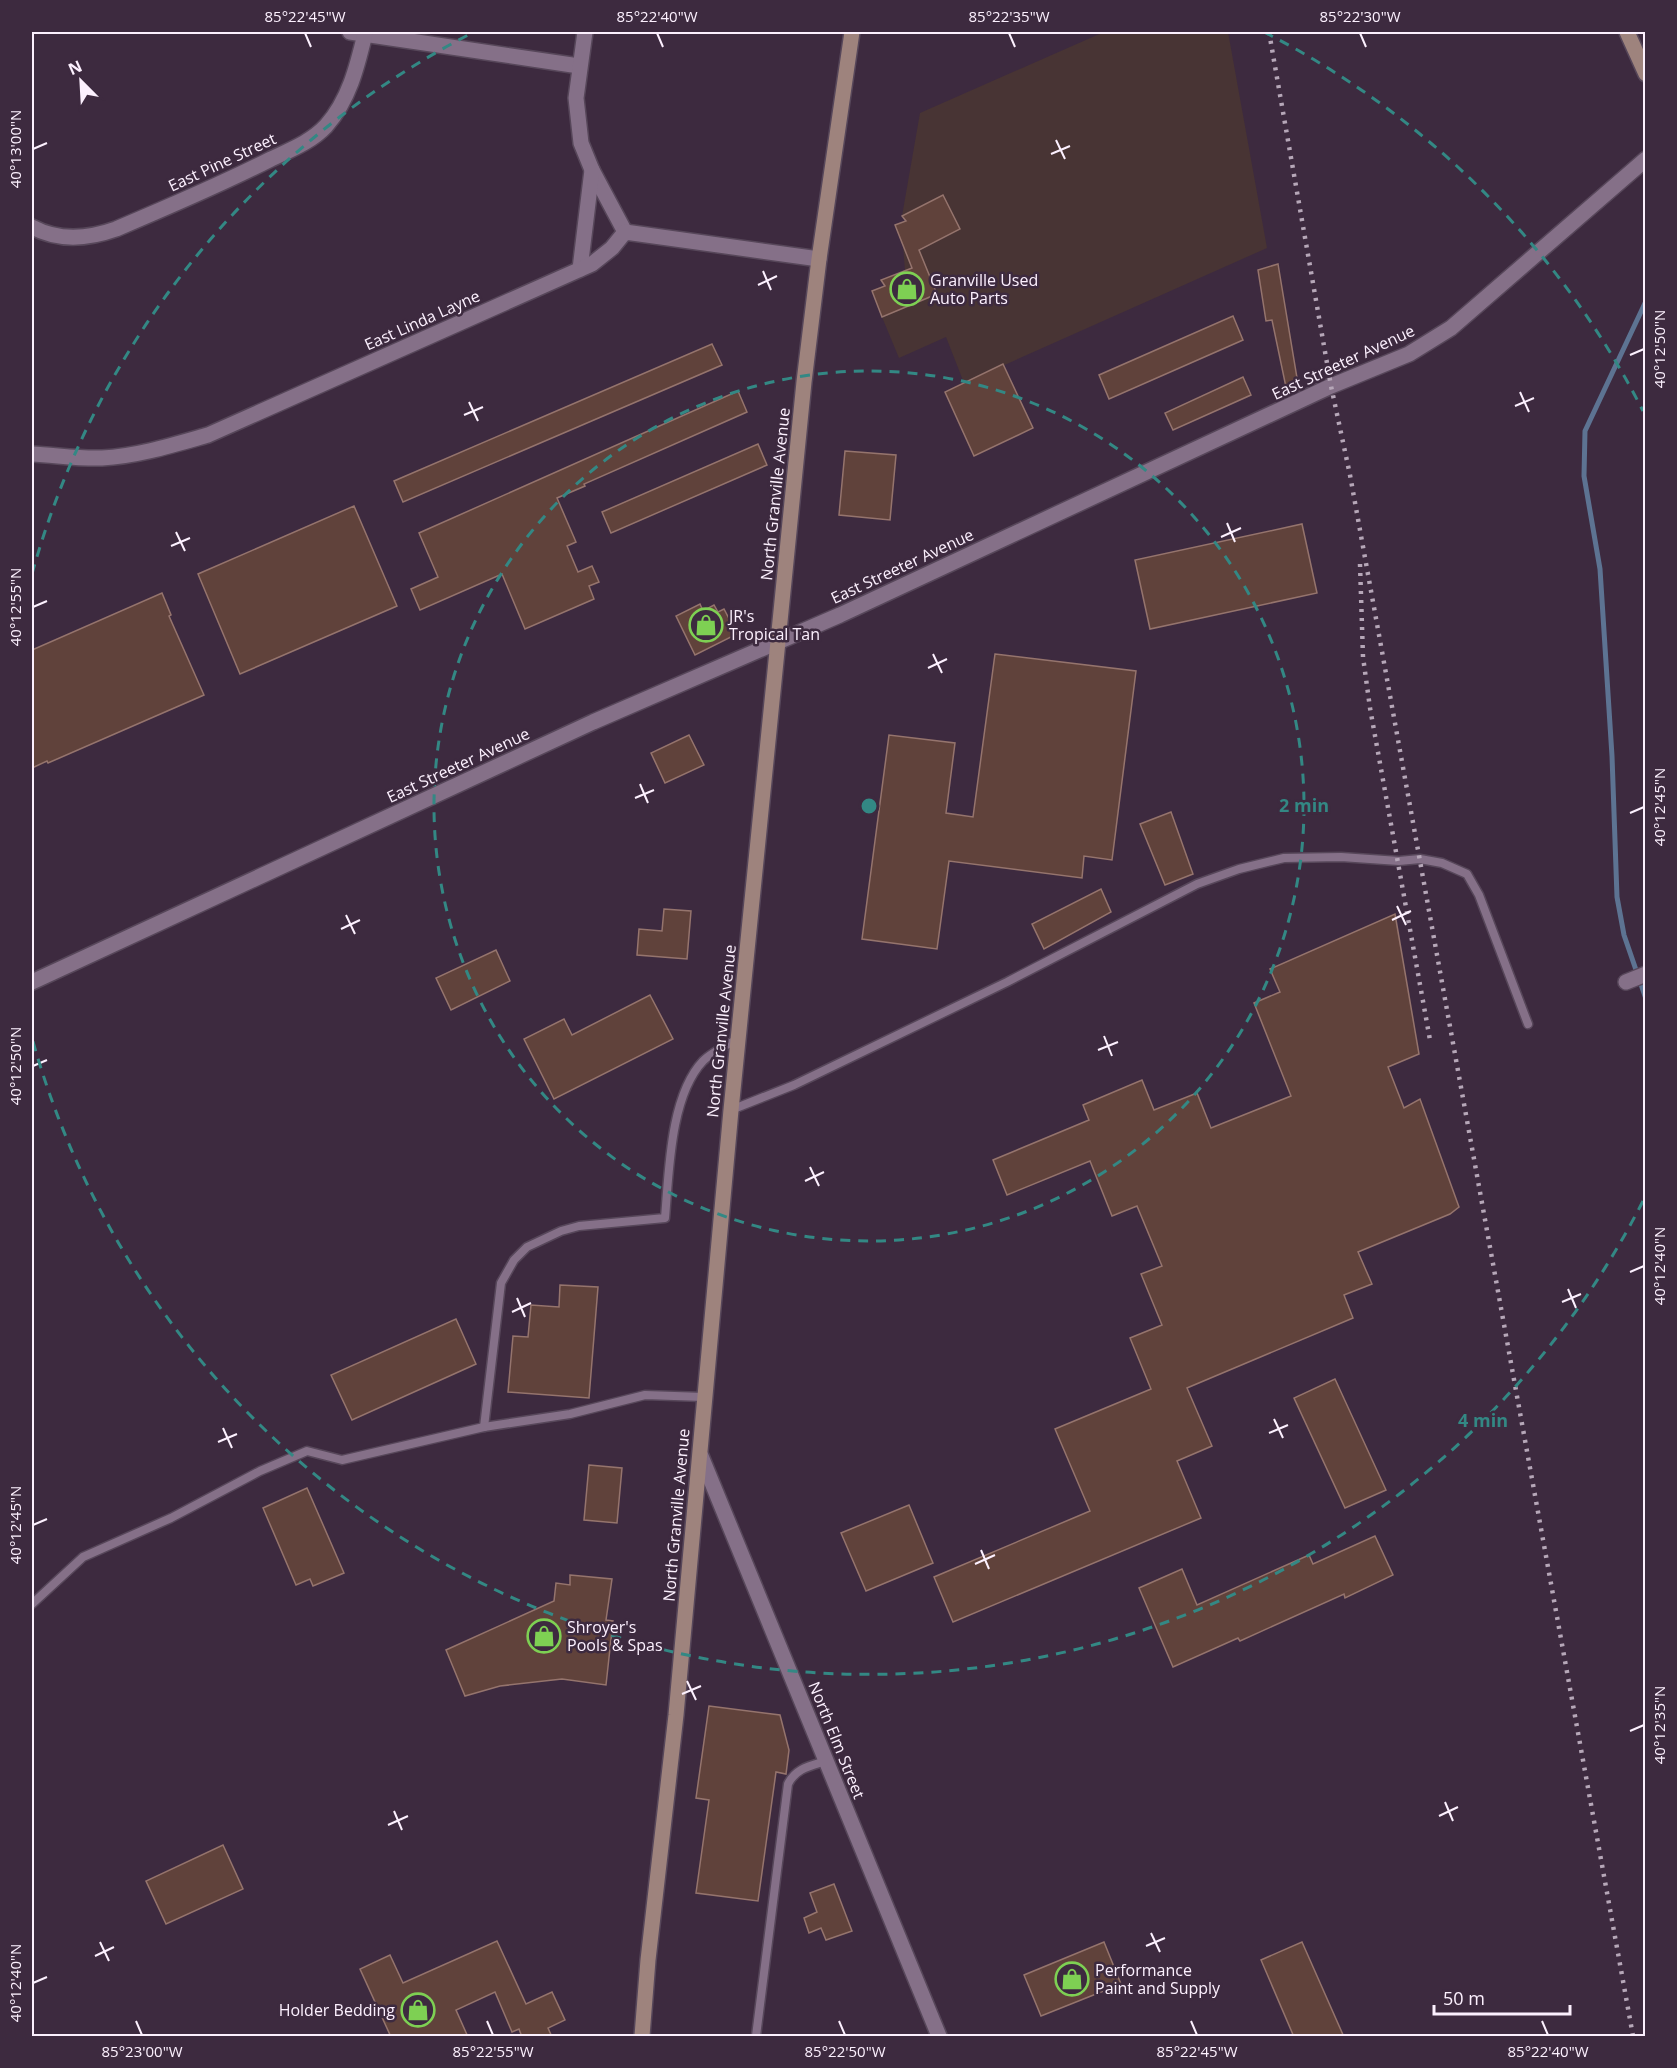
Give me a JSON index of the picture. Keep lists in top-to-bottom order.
{
  "streets": {
    "main road": ["North Granville Avenue"],
    "street": [
      "East Pine Street",
      "East Linda Layne",
      "East Streeter Avenue",
      "North Elm Street"
    ]
  },
  "crossings": [
    ["East Streeter Avenue", "North Granville Avenue"],
    ["North Granville Avenue", "North Elm Street"]
  ],
  "places": {
    "shop": [
      "Granville Used Auto Parts",
      "JR's Tropical Tan",
      "Shroyer's Pools & Spas",
      "Performance Paint and Supply",
      "Holder Bedding"
    ]
  },
  "scale_bar": "50 m",
  "north": "top left",
  "coordinates": [
    "85°22'45\"W",
    "85°22'40\"W",
    "85°22'35\"W",
    "85°22'30\"W",
    "40°13'00\"N",
    "40°12'50\"N",
    "40°12'55\"N",
    "40°12'45\"N",
    "40°12'40\"N",
    "40°12'35\"N",
    "85°23'00\"W",
    "85°22'55\"W",
    "85°22'50\"W"
  ],
  "rings": ["2 min", "4 min"]
}
